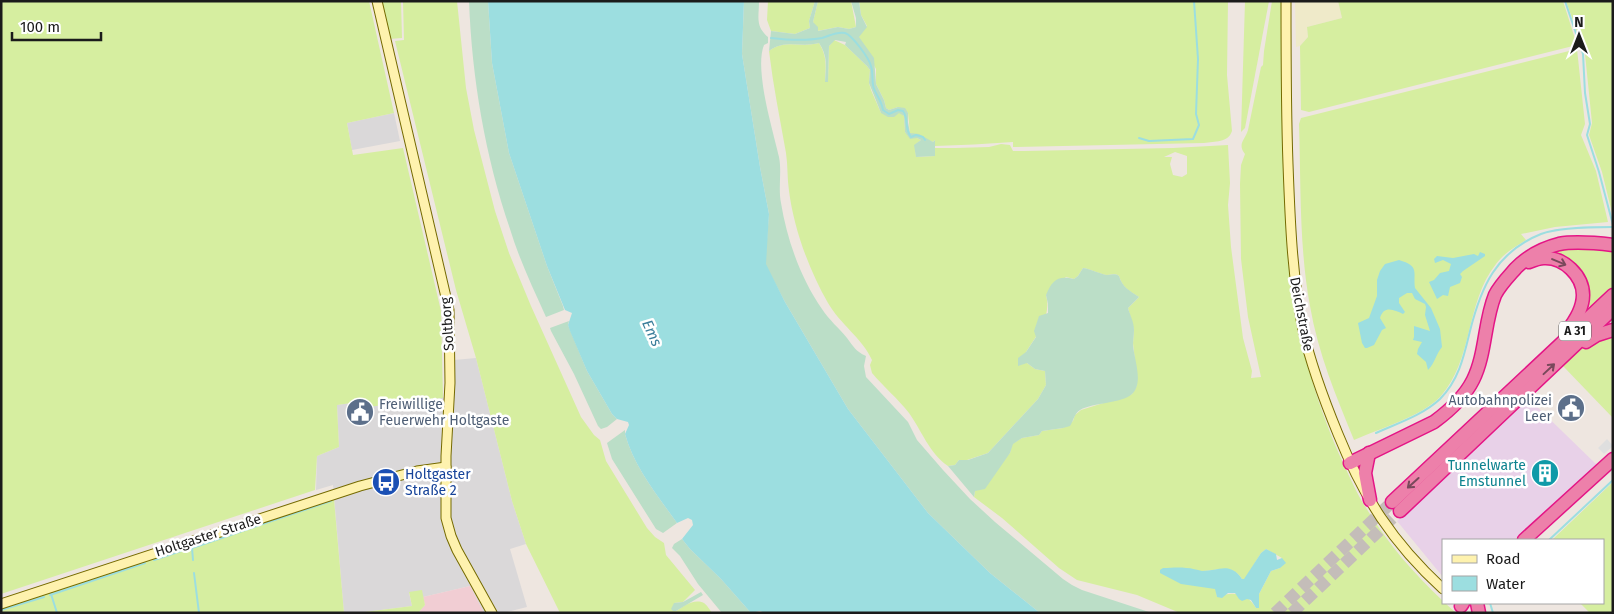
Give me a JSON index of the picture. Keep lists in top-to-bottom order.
{
  "streets": {
    "highway": ["A 31"],
    "street": ["Deichstraße", "Soltborg", "Holtgaster Straße"]
  },
  "crossings": [
    ["Soltborg", "Holtgaster Straße"]
  ],
  "water": ["Ems"],
  "places": {
    "public building": ["Autobahnpolizei Leer", "Freiwillige Feuerwehr Holtgaste"],
    "building": ["Tunnelwarte Emstunnel"],
    "bus stop": ["Holtgaster Straße 2"]
  },
  "legend": ["Road", "Water"],
  "scale_bar": "100 m",
  "north": "top"
}
